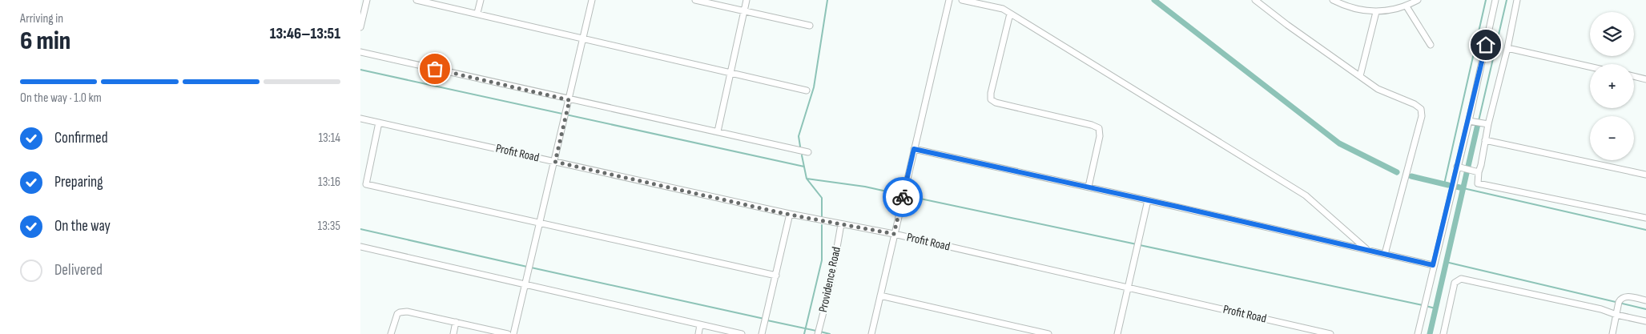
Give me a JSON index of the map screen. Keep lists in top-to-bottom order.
{
  "streets": {
    "street": ["Profit Road", "Providence Road"]
  },
  "crossings": [
    ["Profit Road", "Providence Road"]
  ],
  "page": {
    "heading": ["6 min", "Arriving in", "13:46–13:51"],
    "map_buttons": ["+", "−"],
    "bar": "On the way · 1.0 km",
    "list": [
      ["Confirmed", "13:14"],
      ["Preparing", "13:16"],
      ["On the way", "13:35"],
      "Delivered"
    ]
  }
}
